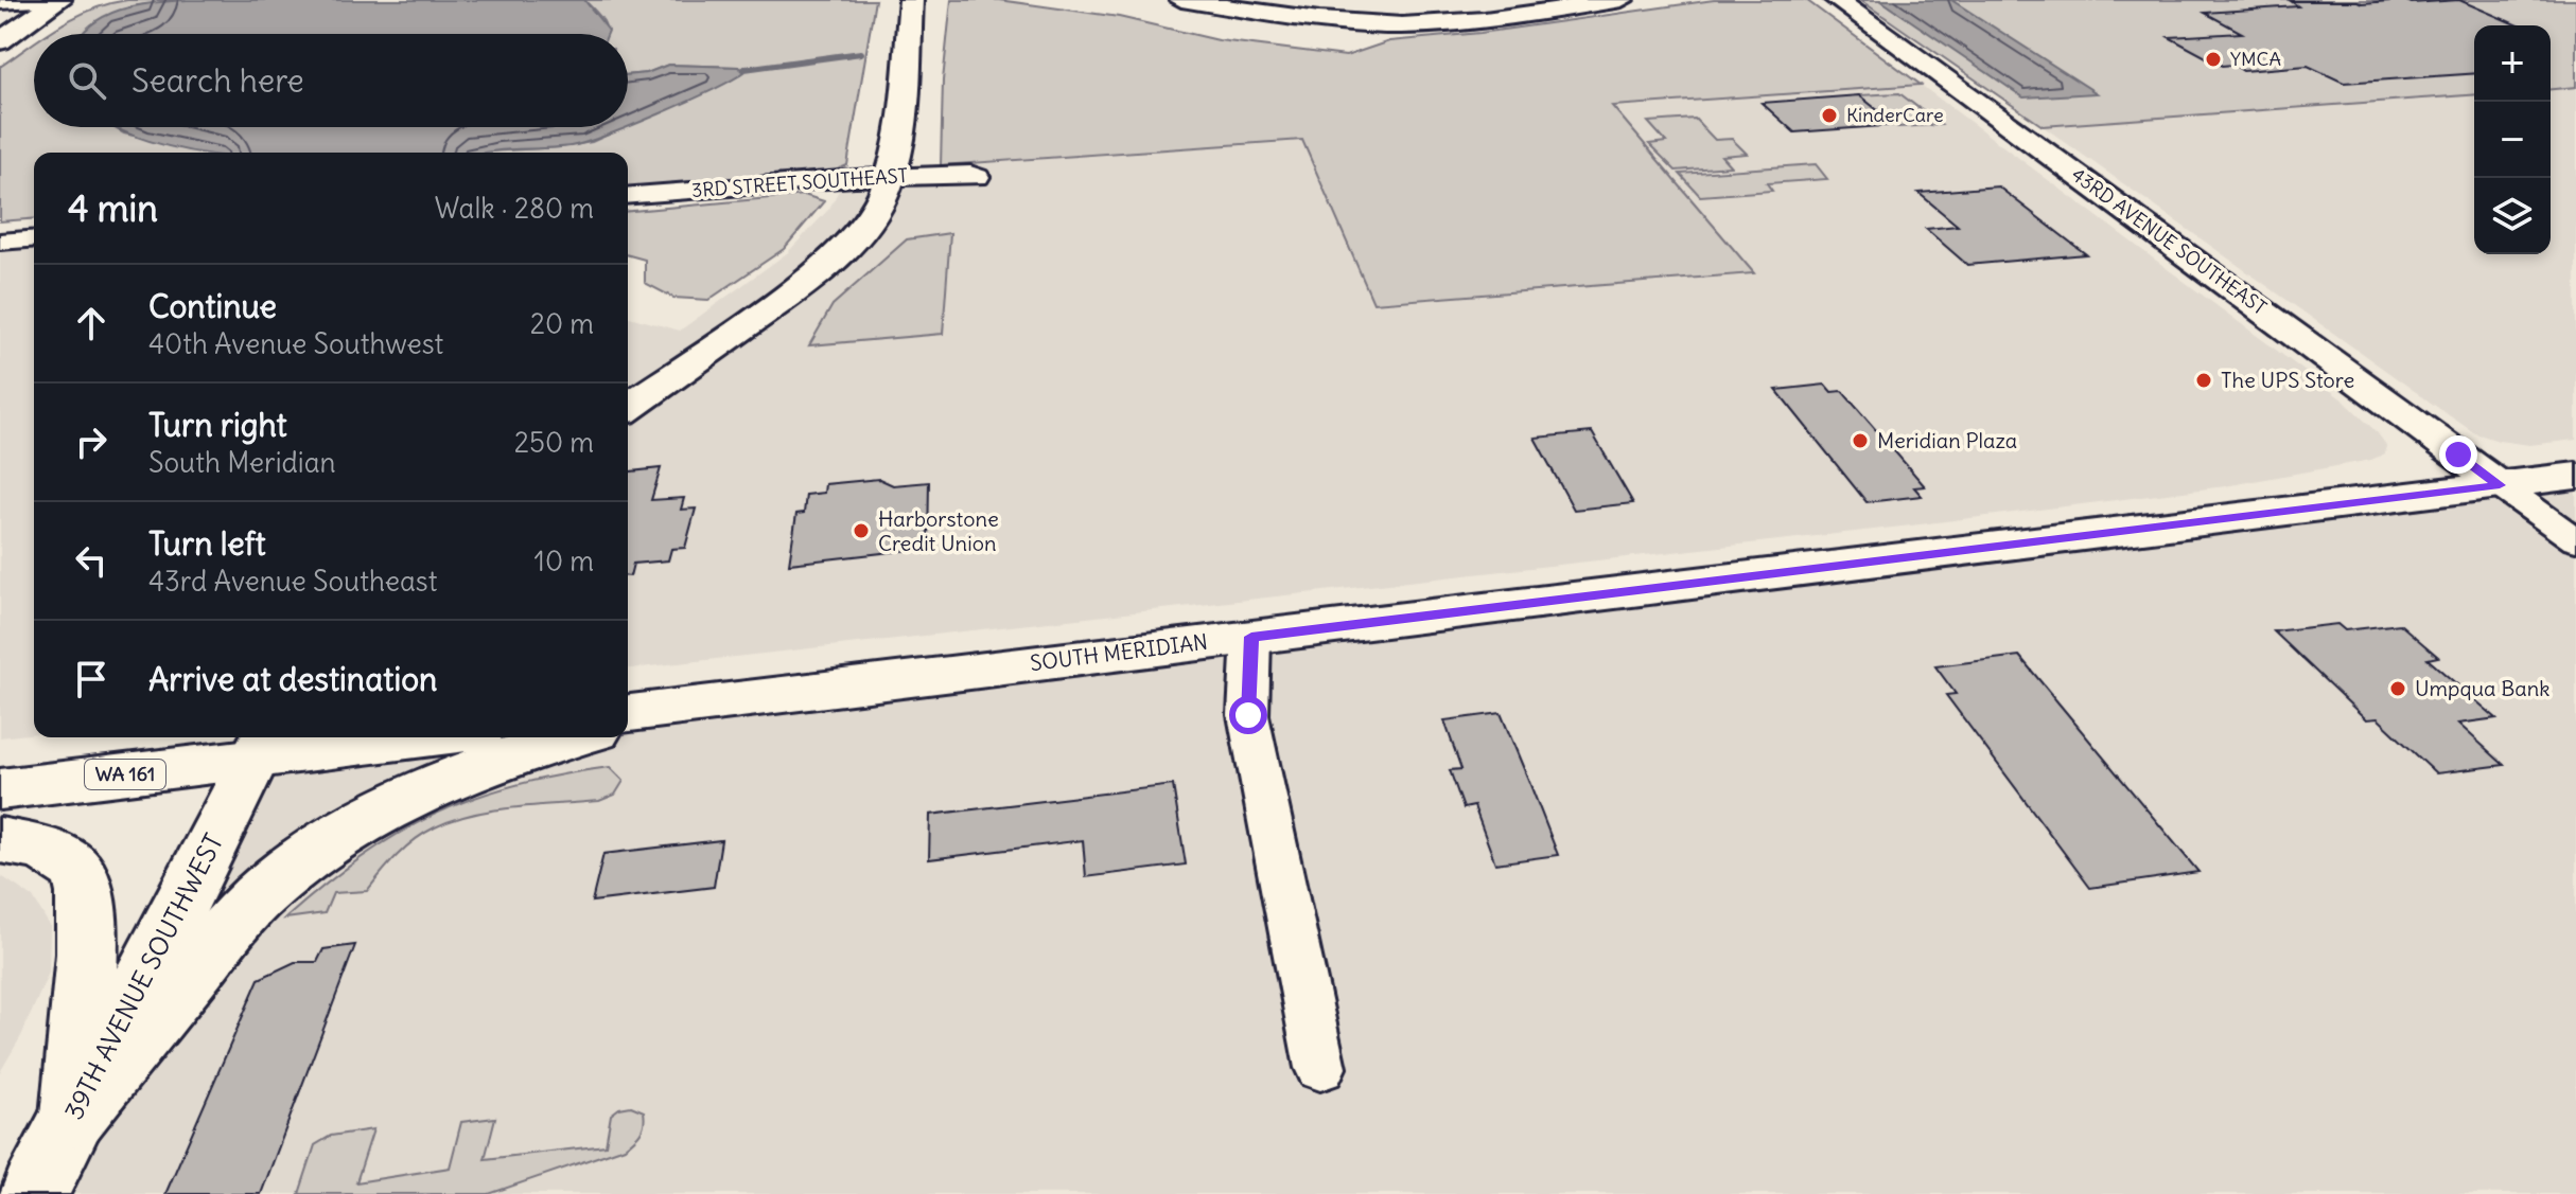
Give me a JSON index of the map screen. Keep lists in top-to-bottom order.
{
  "streets": {
    "main road": ["SOUTH MERIDIAN", "WA 161", "39TH AVENUE SOUTHWEST"],
    "street": ["3RD STREET SOUTHEAST", "43RD AVENUE SOUTHEAST"]
  },
  "crossings": [
    ["43RD AVENUE SOUTHEAST", "SOUTH MERIDIAN"],
    ["WA 161", "39TH AVENUE SOUTHWEST"]
  ],
  "places": [
    "YMCA",
    "KinderCare",
    "The UPS Store",
    "Meridian Plaza",
    "Harborstone Credit Union",
    "Umpqua Bank"
  ],
  "page": {
    "map_buttons": ["+", "−"],
    "search": "Search here",
    "heading": ["4 min", "Walk · 280 m"],
    "list": [
      ["Continue", "40th Avenue Southwest", "20 m"],
      ["Turn right", "South Meridian", "250 m"],
      ["Turn left", "43rd Avenue Southeast", "10 m"],
      "Arrive at destination"
    ]
  }
}
